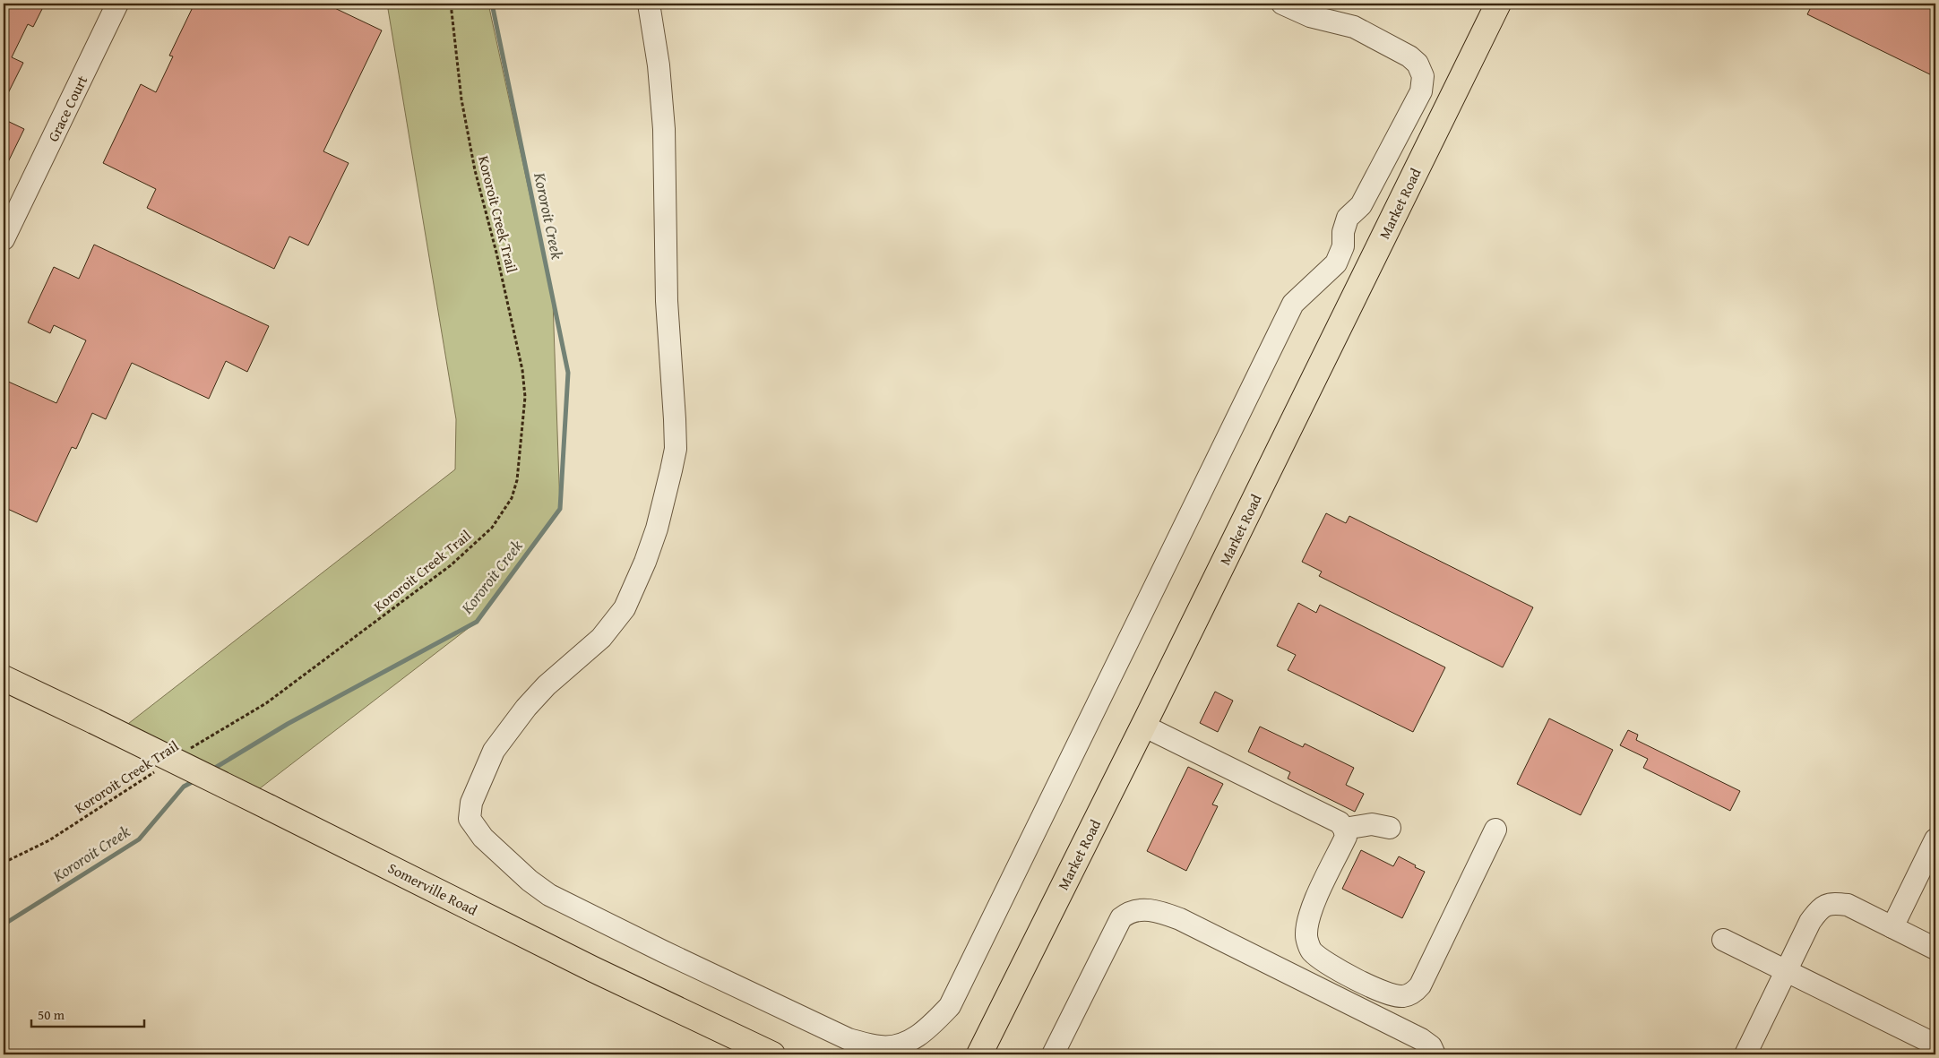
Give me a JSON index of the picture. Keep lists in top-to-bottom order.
{
  "streets": {
    "main road": ["Market Road", "Somerville Road"],
    "street": ["Grace Court"],
    "path": ["Kororoit Creek Trail"]
  },
  "water": ["Kororoit Creek"],
  "scale_bar": "50 m"
}
